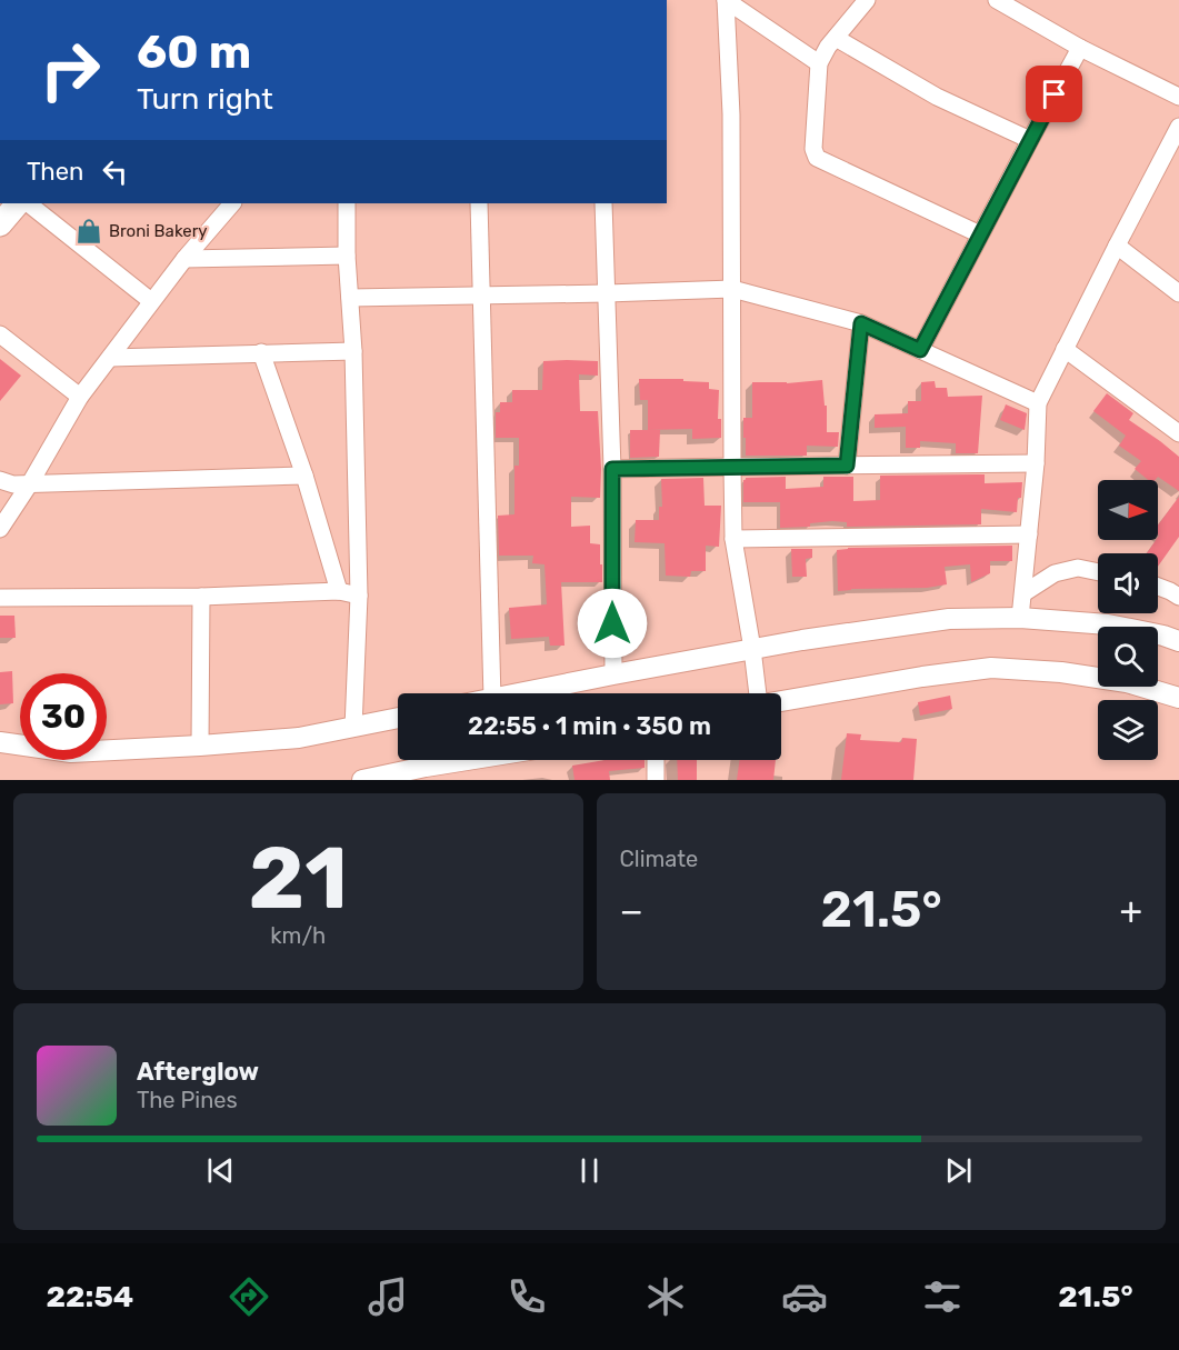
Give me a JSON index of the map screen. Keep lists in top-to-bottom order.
{
  "places": {
    "shop": ["Broni Bakery"]
  },
  "north": "right",
  "page": {
    "turn": ["60 m", "Turn right"],
    "then": "Then",
    "limit": "30",
    "trip": "22:55 · 1 min · 350 m",
    "tile": [
      ["21", "km/h"],
      "Climate"
    ],
    "heat": ["−", "21.5°", "+"],
    "song": ["Afterglow", "The Pines"],
    "tabs": ["22:54", "21.5°"]
  }
}
